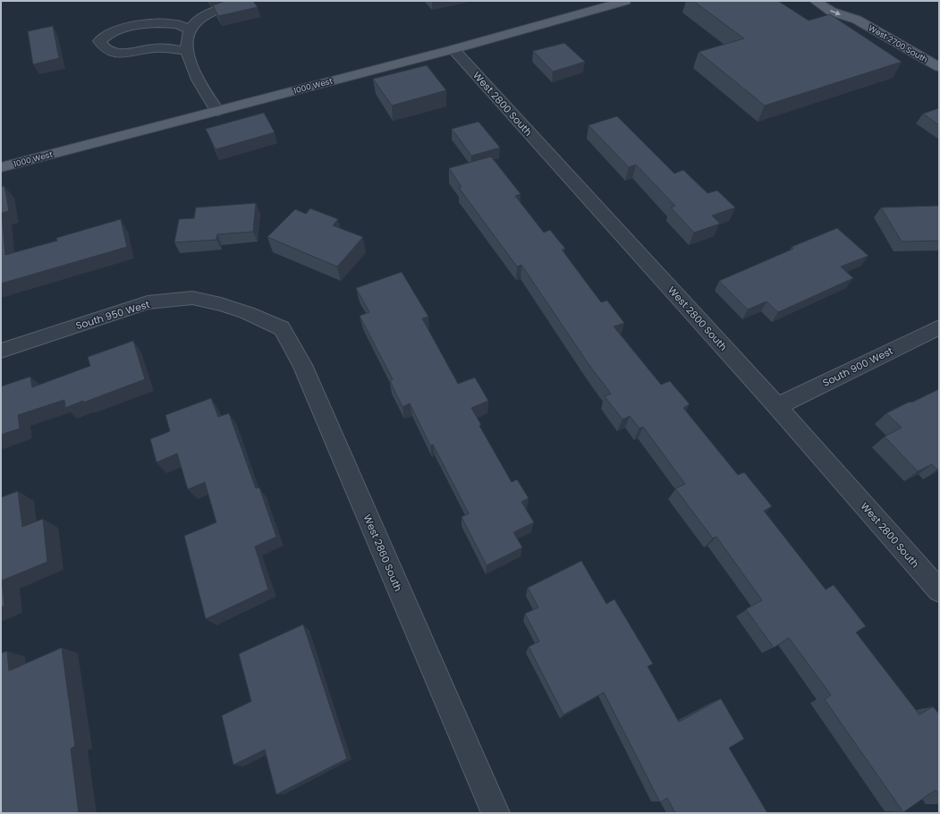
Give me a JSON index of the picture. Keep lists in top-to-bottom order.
{
  "streets": {
    "main road": ["West 2700 South", "1000 West"],
    "street": [
      "West 2800 South",
      "South 950 West",
      "South 900 West",
      "West 2860 South"
    ]
  },
  "crossings": [
    ["1000 West", "West 2800 South"],
    ["West 2800 South", "South 900 West"],
    ["South 950 West", "West 2860 South"]
  ]
}
